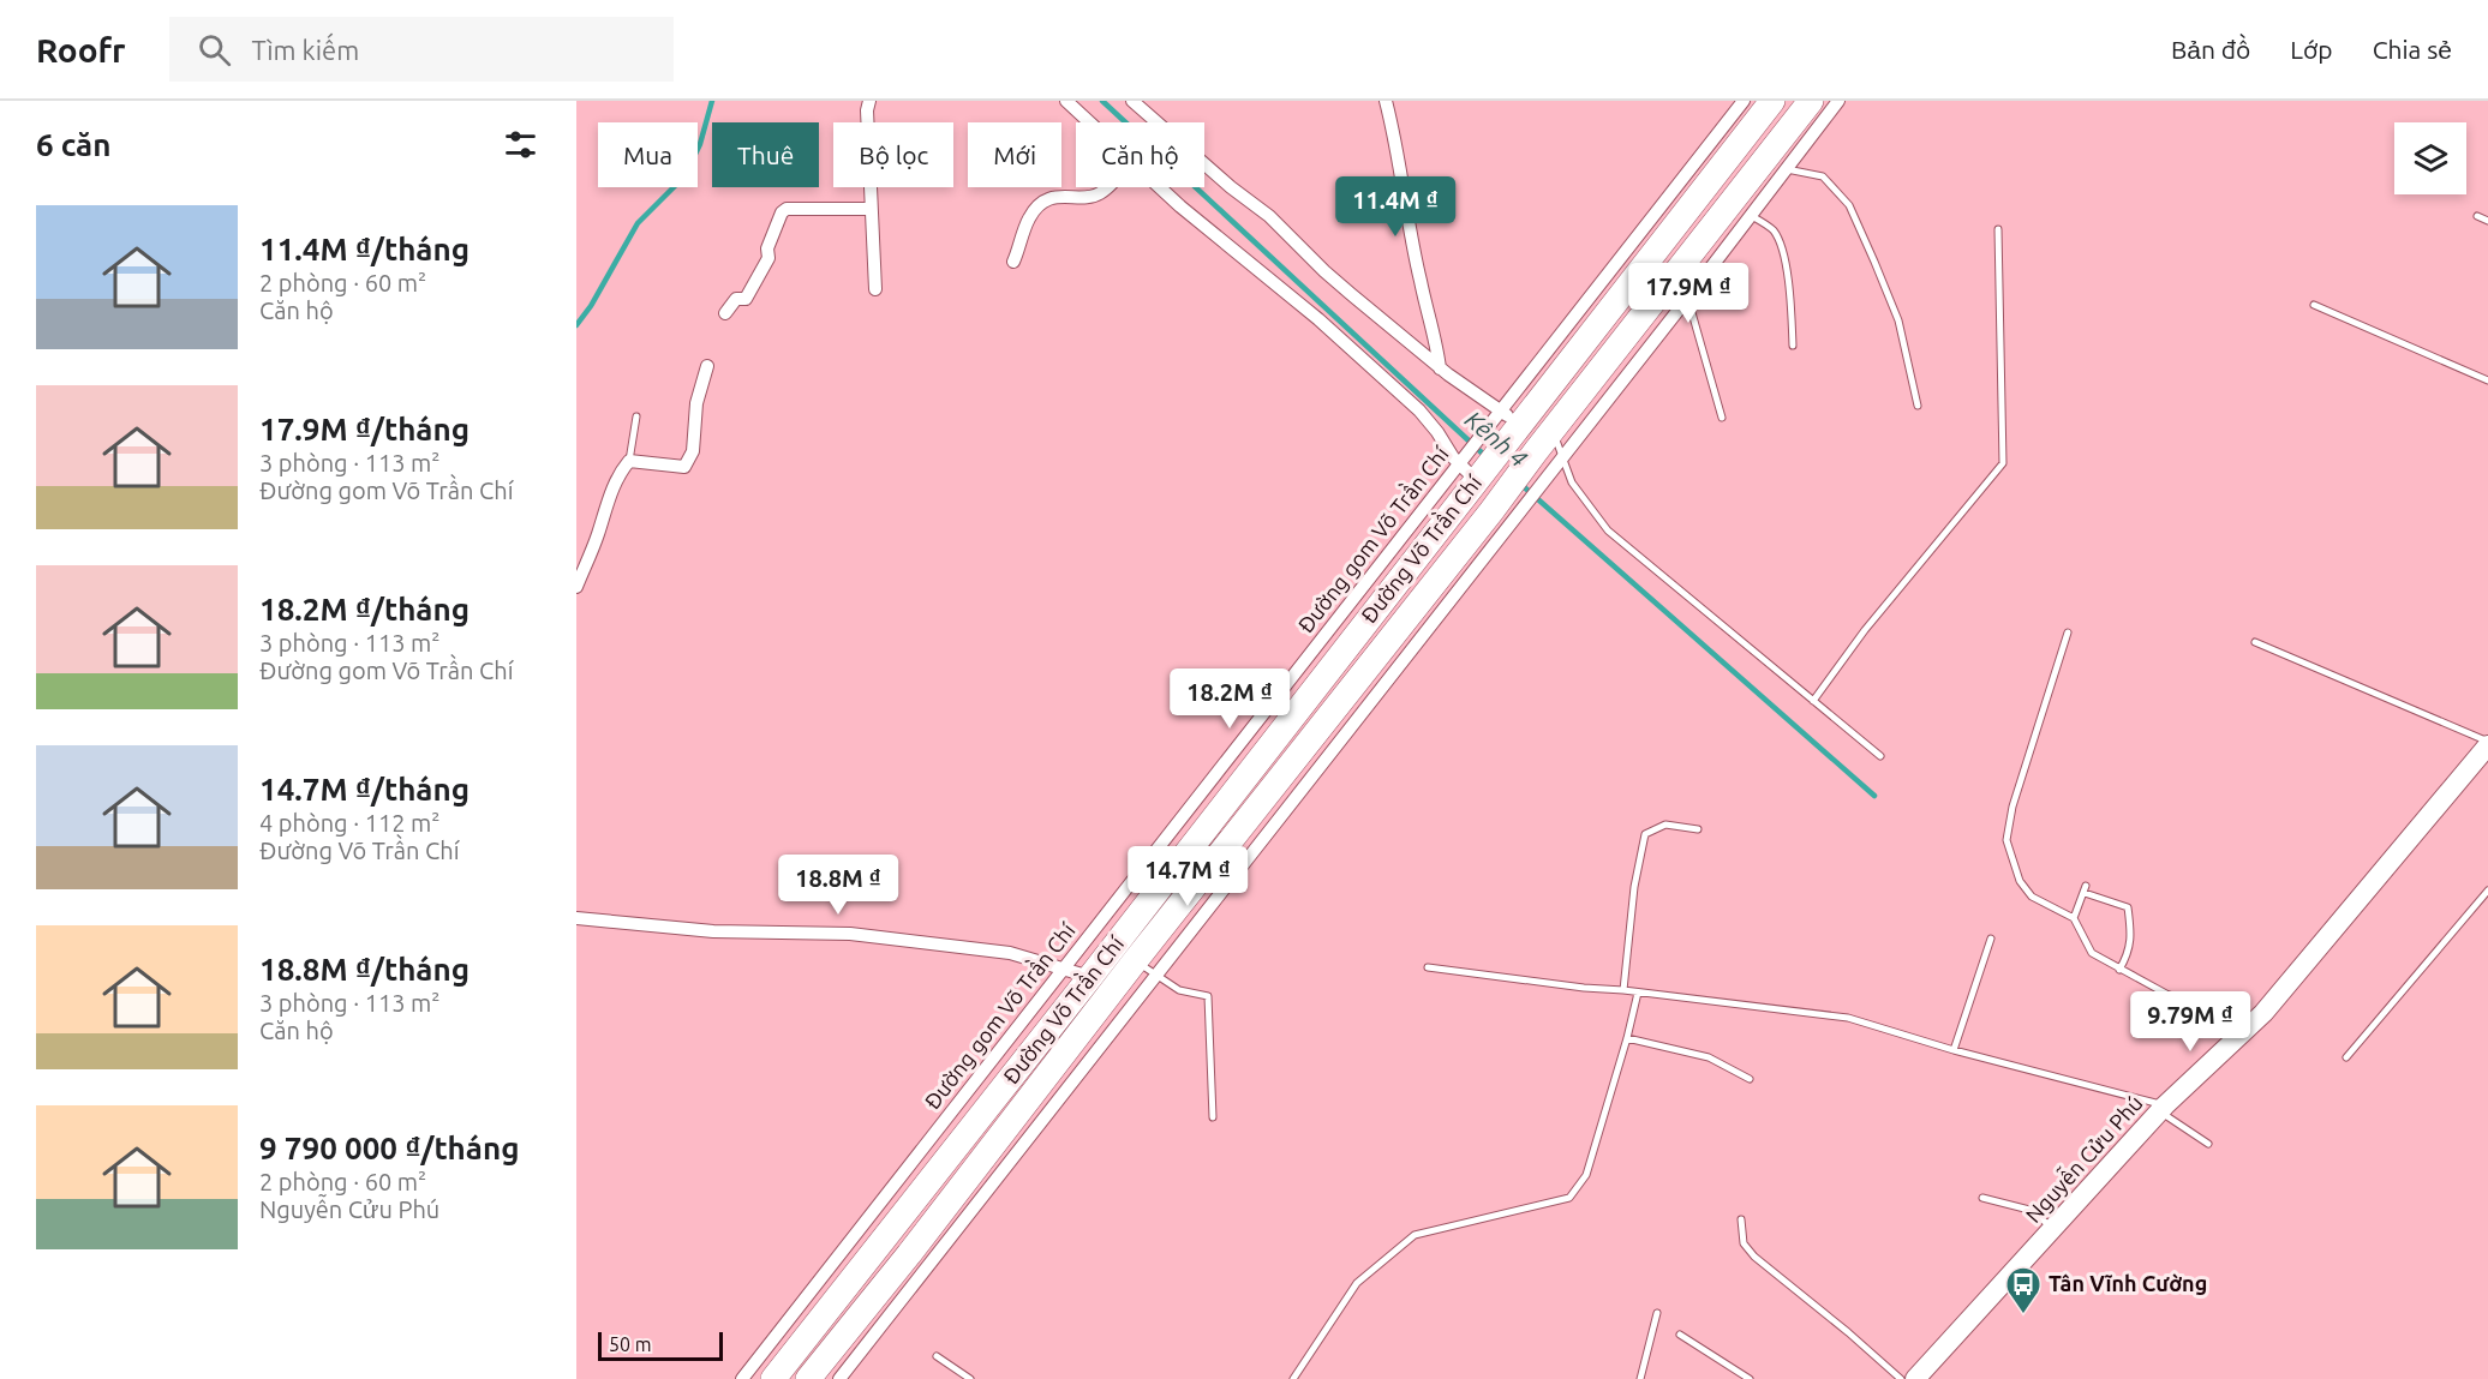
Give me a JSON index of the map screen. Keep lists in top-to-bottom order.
{
  "streets": {
    "highway": ["Đường Võ Trần Chí"],
    "main road": ["Nguyễn Cửu Phú"],
    "street": ["Đường gom Võ Trần Chí"]
  },
  "crossings": [
    ["Đường gom Võ Trần Chí", "Đường Võ Trần Chí"]
  ],
  "water": ["Kênh 4"],
  "places": {
    "bus stop": ["Tân Vĩnh Cường"]
  },
  "scale_bar": "50 m",
  "page": {
    "header": "Roofr",
    "search": "Tìm kiếm",
    "nav": ["Bản đồ", "Lớp", "Chia sẻ"],
    "heading": "6 căn",
    "chip": [
      "Mua",
      "Thuê",
      "Bộ lọc",
      "Mới",
      "Căn hộ"
    ],
    "price": [
      "11.4M ₫",
      "17.9M ₫",
      "18.2M ₫",
      "14.7M ₫",
      "18.8M ₫",
      "9.79M ₫"
    ],
    "list": [
      {
        "name": "11.4M ₫/tháng",
        "note": "2 phòng · 60 m² · Căn hộ"
      },
      {
        "name": "17.9M ₫/tháng",
        "note": "3 phòng · 113 m² · Đường gom Võ Trần Chí"
      },
      {
        "name": "18.2M ₫/tháng",
        "note": "3 phòng · 113 m² · Đường gom Võ Trần Chí"
      },
      {
        "name": "14.7M ₫/tháng",
        "note": "4 phòng · 112 m² · Đường Võ Trần Chí"
      },
      {
        "name": "18.8M ₫/tháng",
        "note": "3 phòng · 113 m² · Căn hộ"
      },
      {
        "name": "9 790 000 ₫/tháng",
        "note": "2 phòng · 60 m² · Nguyễn Cửu Phú"
      }
    ],
    "scale": "50 m"
  }
}
